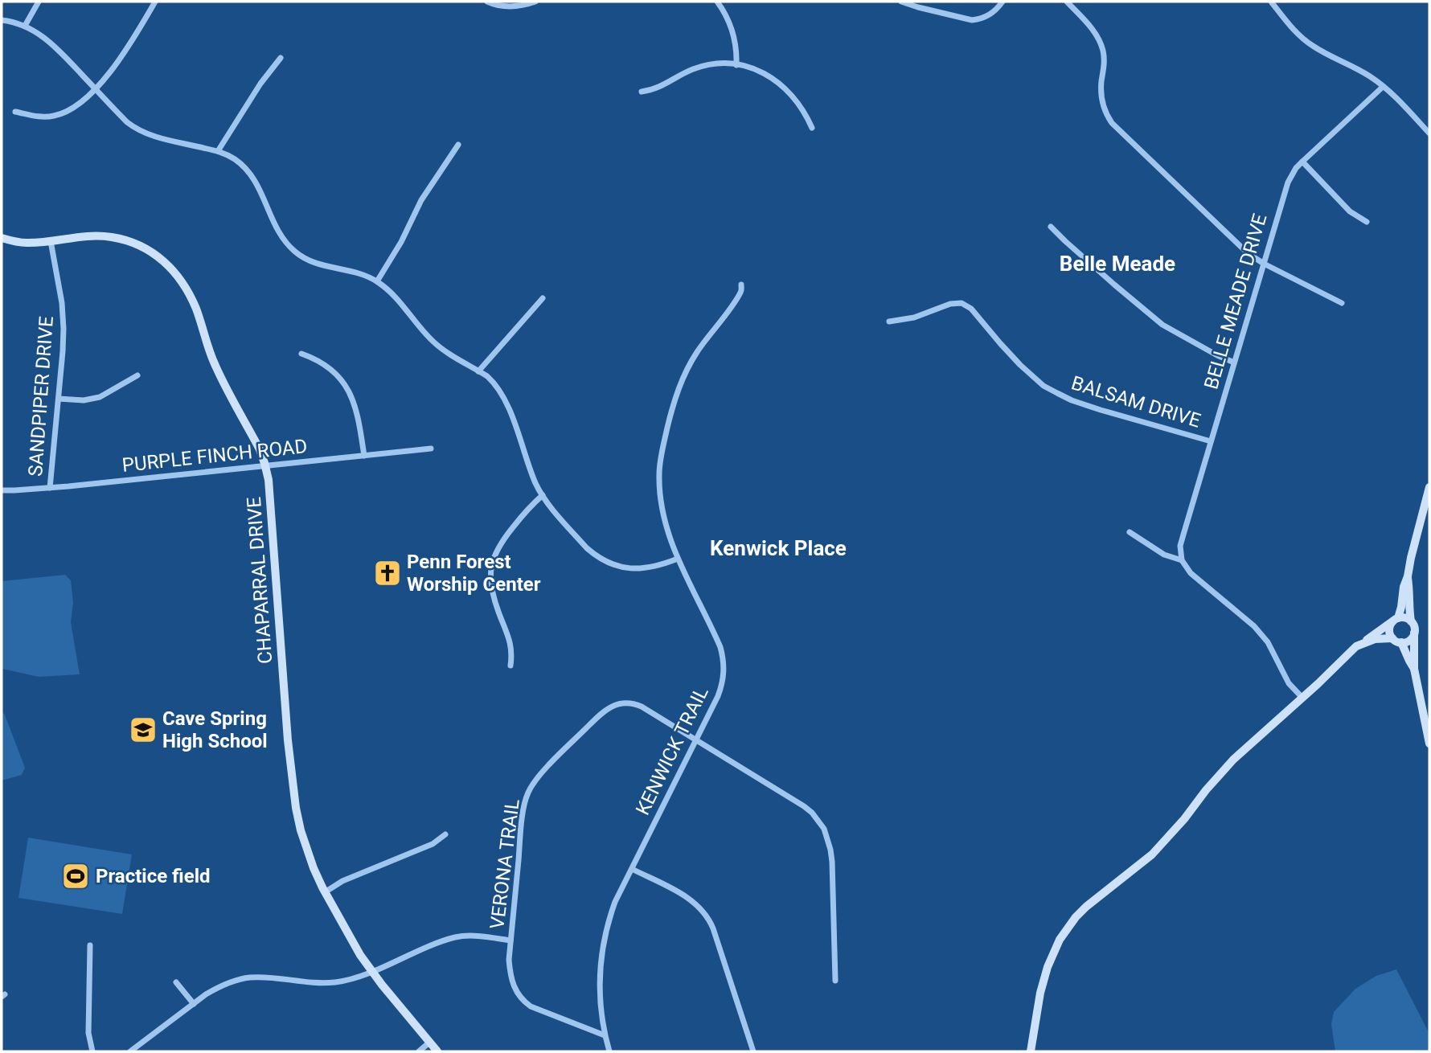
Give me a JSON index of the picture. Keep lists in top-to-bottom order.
{
  "streets": {
    "street": [
      "BELLE MEADE DRIVE",
      "SANDPIPER DRIVE",
      "BALSAM DRIVE",
      "PURPLE FINCH ROAD",
      "CHAPARRAL DRIVE",
      "KENWICK TRAIL",
      "VERONA TRAIL"
    ]
  },
  "crossings": [
    ["BELLE MEADE DRIVE", "BALSAM DRIVE"],
    ["SANDPIPER DRIVE", "PURPLE FINCH ROAD"],
    ["SANDPIPER DRIVE", "CHAPARRAL DRIVE"],
    ["PURPLE FINCH ROAD", "CHAPARRAL DRIVE"],
    ["KENWICK TRAIL", "VERONA TRAIL"]
  ],
  "districts": ["Belle Meade", "Kenwick Place"],
  "places": {
    "church": ["Penn Forest Worship Center"],
    "school or university": ["Cave Spring High School"],
    "sports": ["Practice field"]
  }
}
